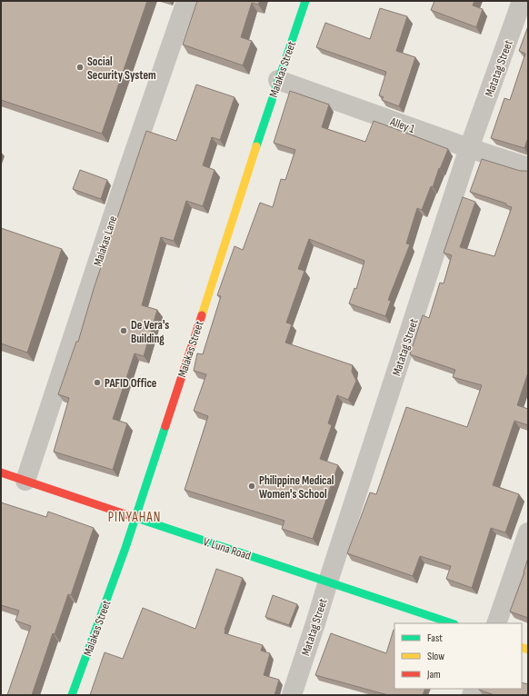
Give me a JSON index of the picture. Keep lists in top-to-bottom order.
{
  "streets": {
    "street": [
      "Matatag Street",
      "Malakas Street",
      "Alley 1",
      "Malakas Lane",
      "V. Luna Road"
    ]
  },
  "crossings": [
    ["Matatag Street", "Alley 1"],
    ["Matatag Street", "V. Luna Road"],
    ["Malakas Street", "Alley 1"],
    ["Malakas Street", "V. Luna Road"],
    ["Malakas Lane", "V. Luna Road"]
  ],
  "districts": ["PINYAHAN"],
  "places": [
    "Social Security System",
    "De Vera's Building",
    "PAFID Office",
    "Philippine Medical Women's School"
  ],
  "legend": ["Fast", "Slow", "Jam"]
}
